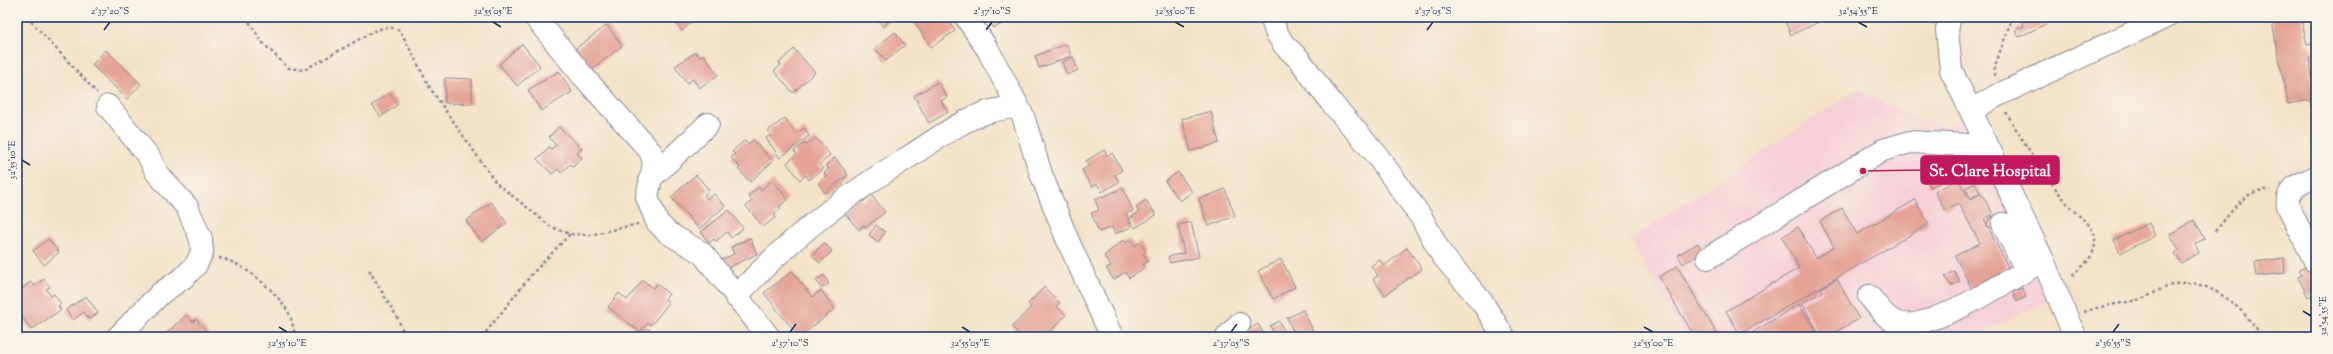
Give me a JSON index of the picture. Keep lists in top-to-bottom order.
{
  "places": ["St. Clare Hospital"],
  "coordinates": [
    "2°37'20\"S",
    "32°55'05\"E",
    "2°37'10\"S",
    "32°55'00\"E",
    "2°37'05\"S",
    "32°54'55\"E",
    "32°55'10\"E",
    "2°36'55\"S"
  ]
}
